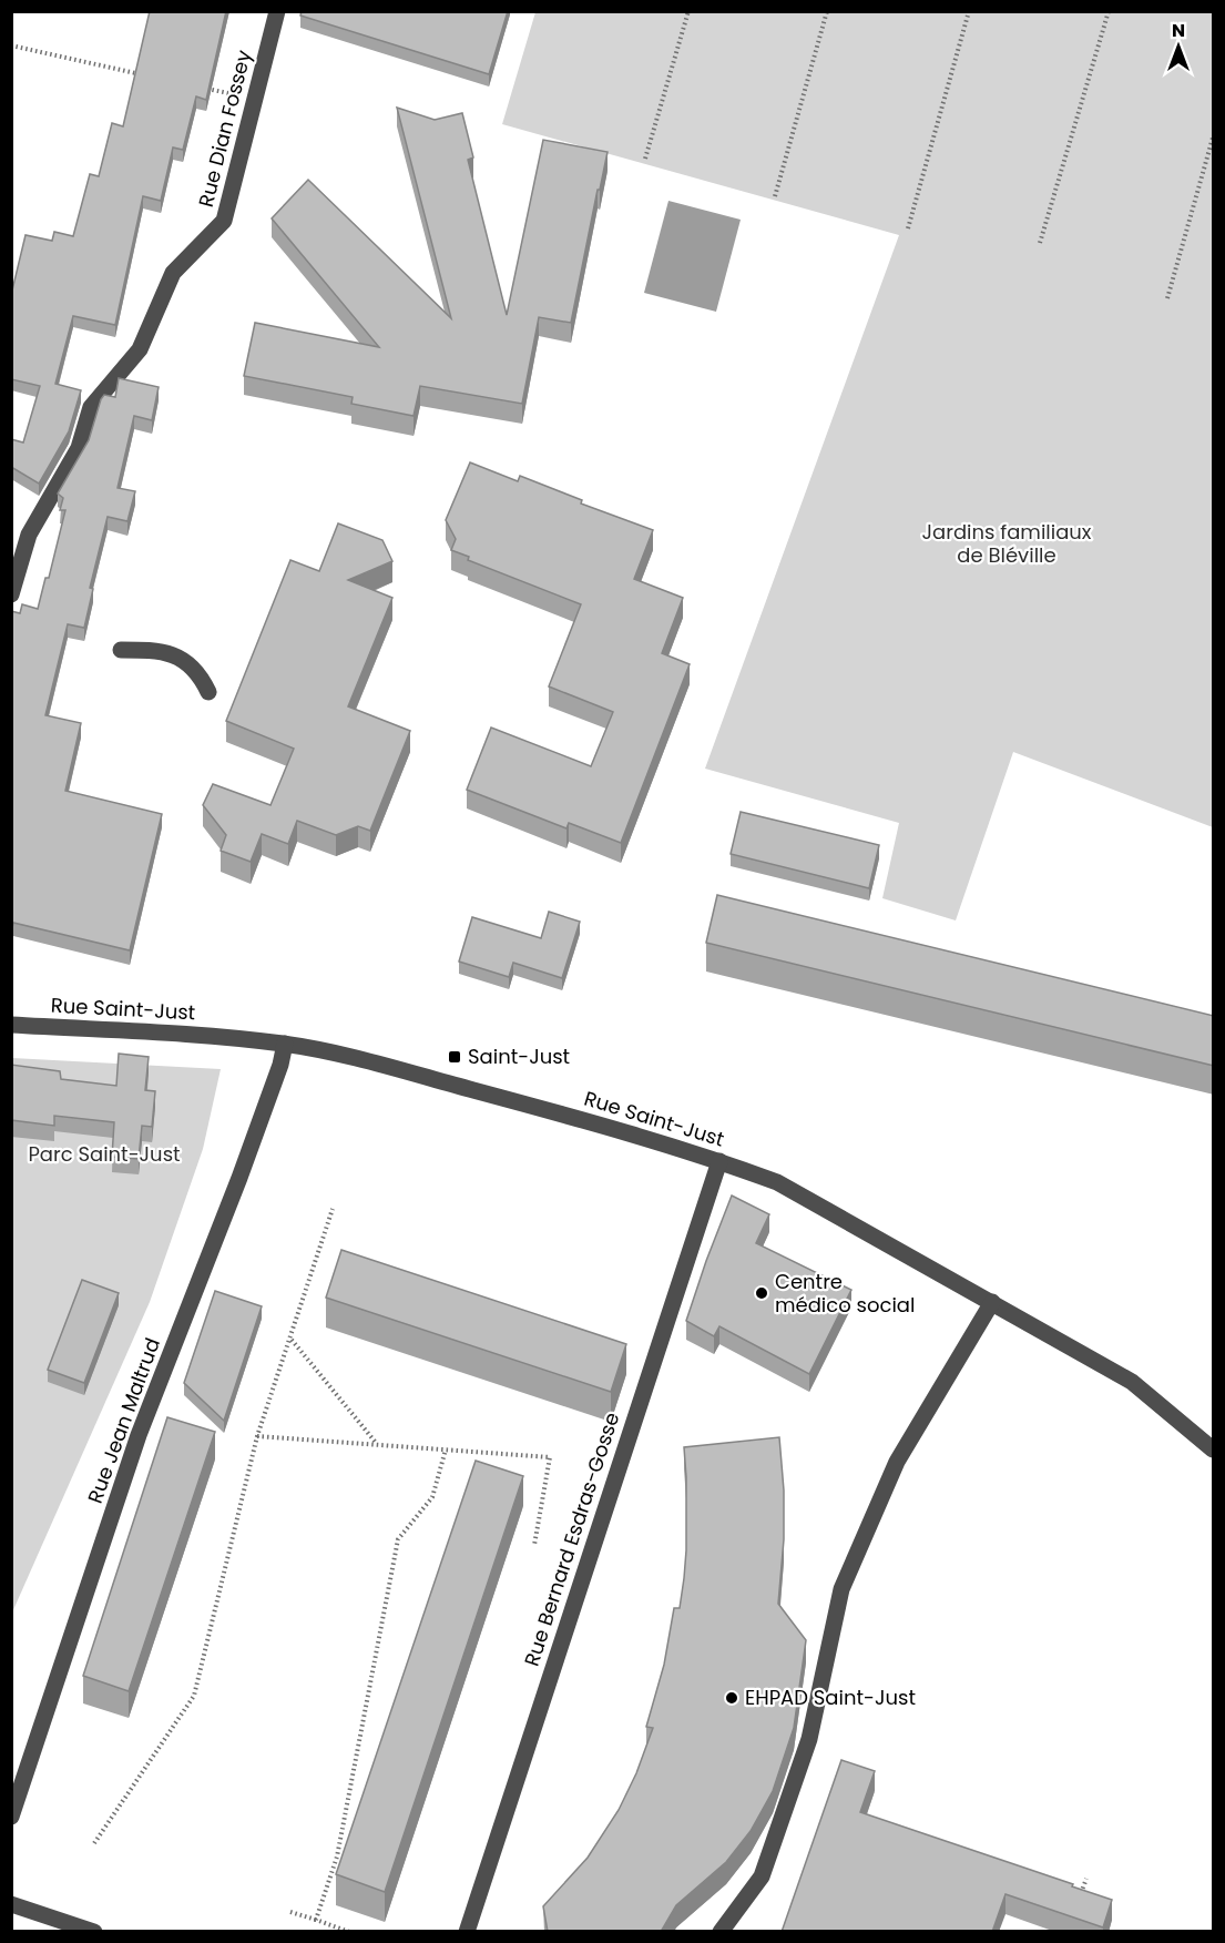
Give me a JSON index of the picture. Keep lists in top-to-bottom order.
{
  "streets": {
    "street": [
      "Rue Dian Fossey",
      "Rue Saint-Just",
      "Rue Jean Maltrud",
      "Rue Bernard Esdras-Gosse"
    ]
  },
  "crossings": [
    ["Rue Saint-Just", "Rue Jean Maltrud"],
    ["Rue Saint-Just", "Rue Bernard Esdras-Gosse"]
  ],
  "parks": ["Jardins familiaux de Bléville", "Parc Saint-Just"],
  "places": {
    "transit": ["Saint-Just"],
    "other": ["Centre médico social", "EHPAD Saint-Just"]
  },
  "north": "top"
}
